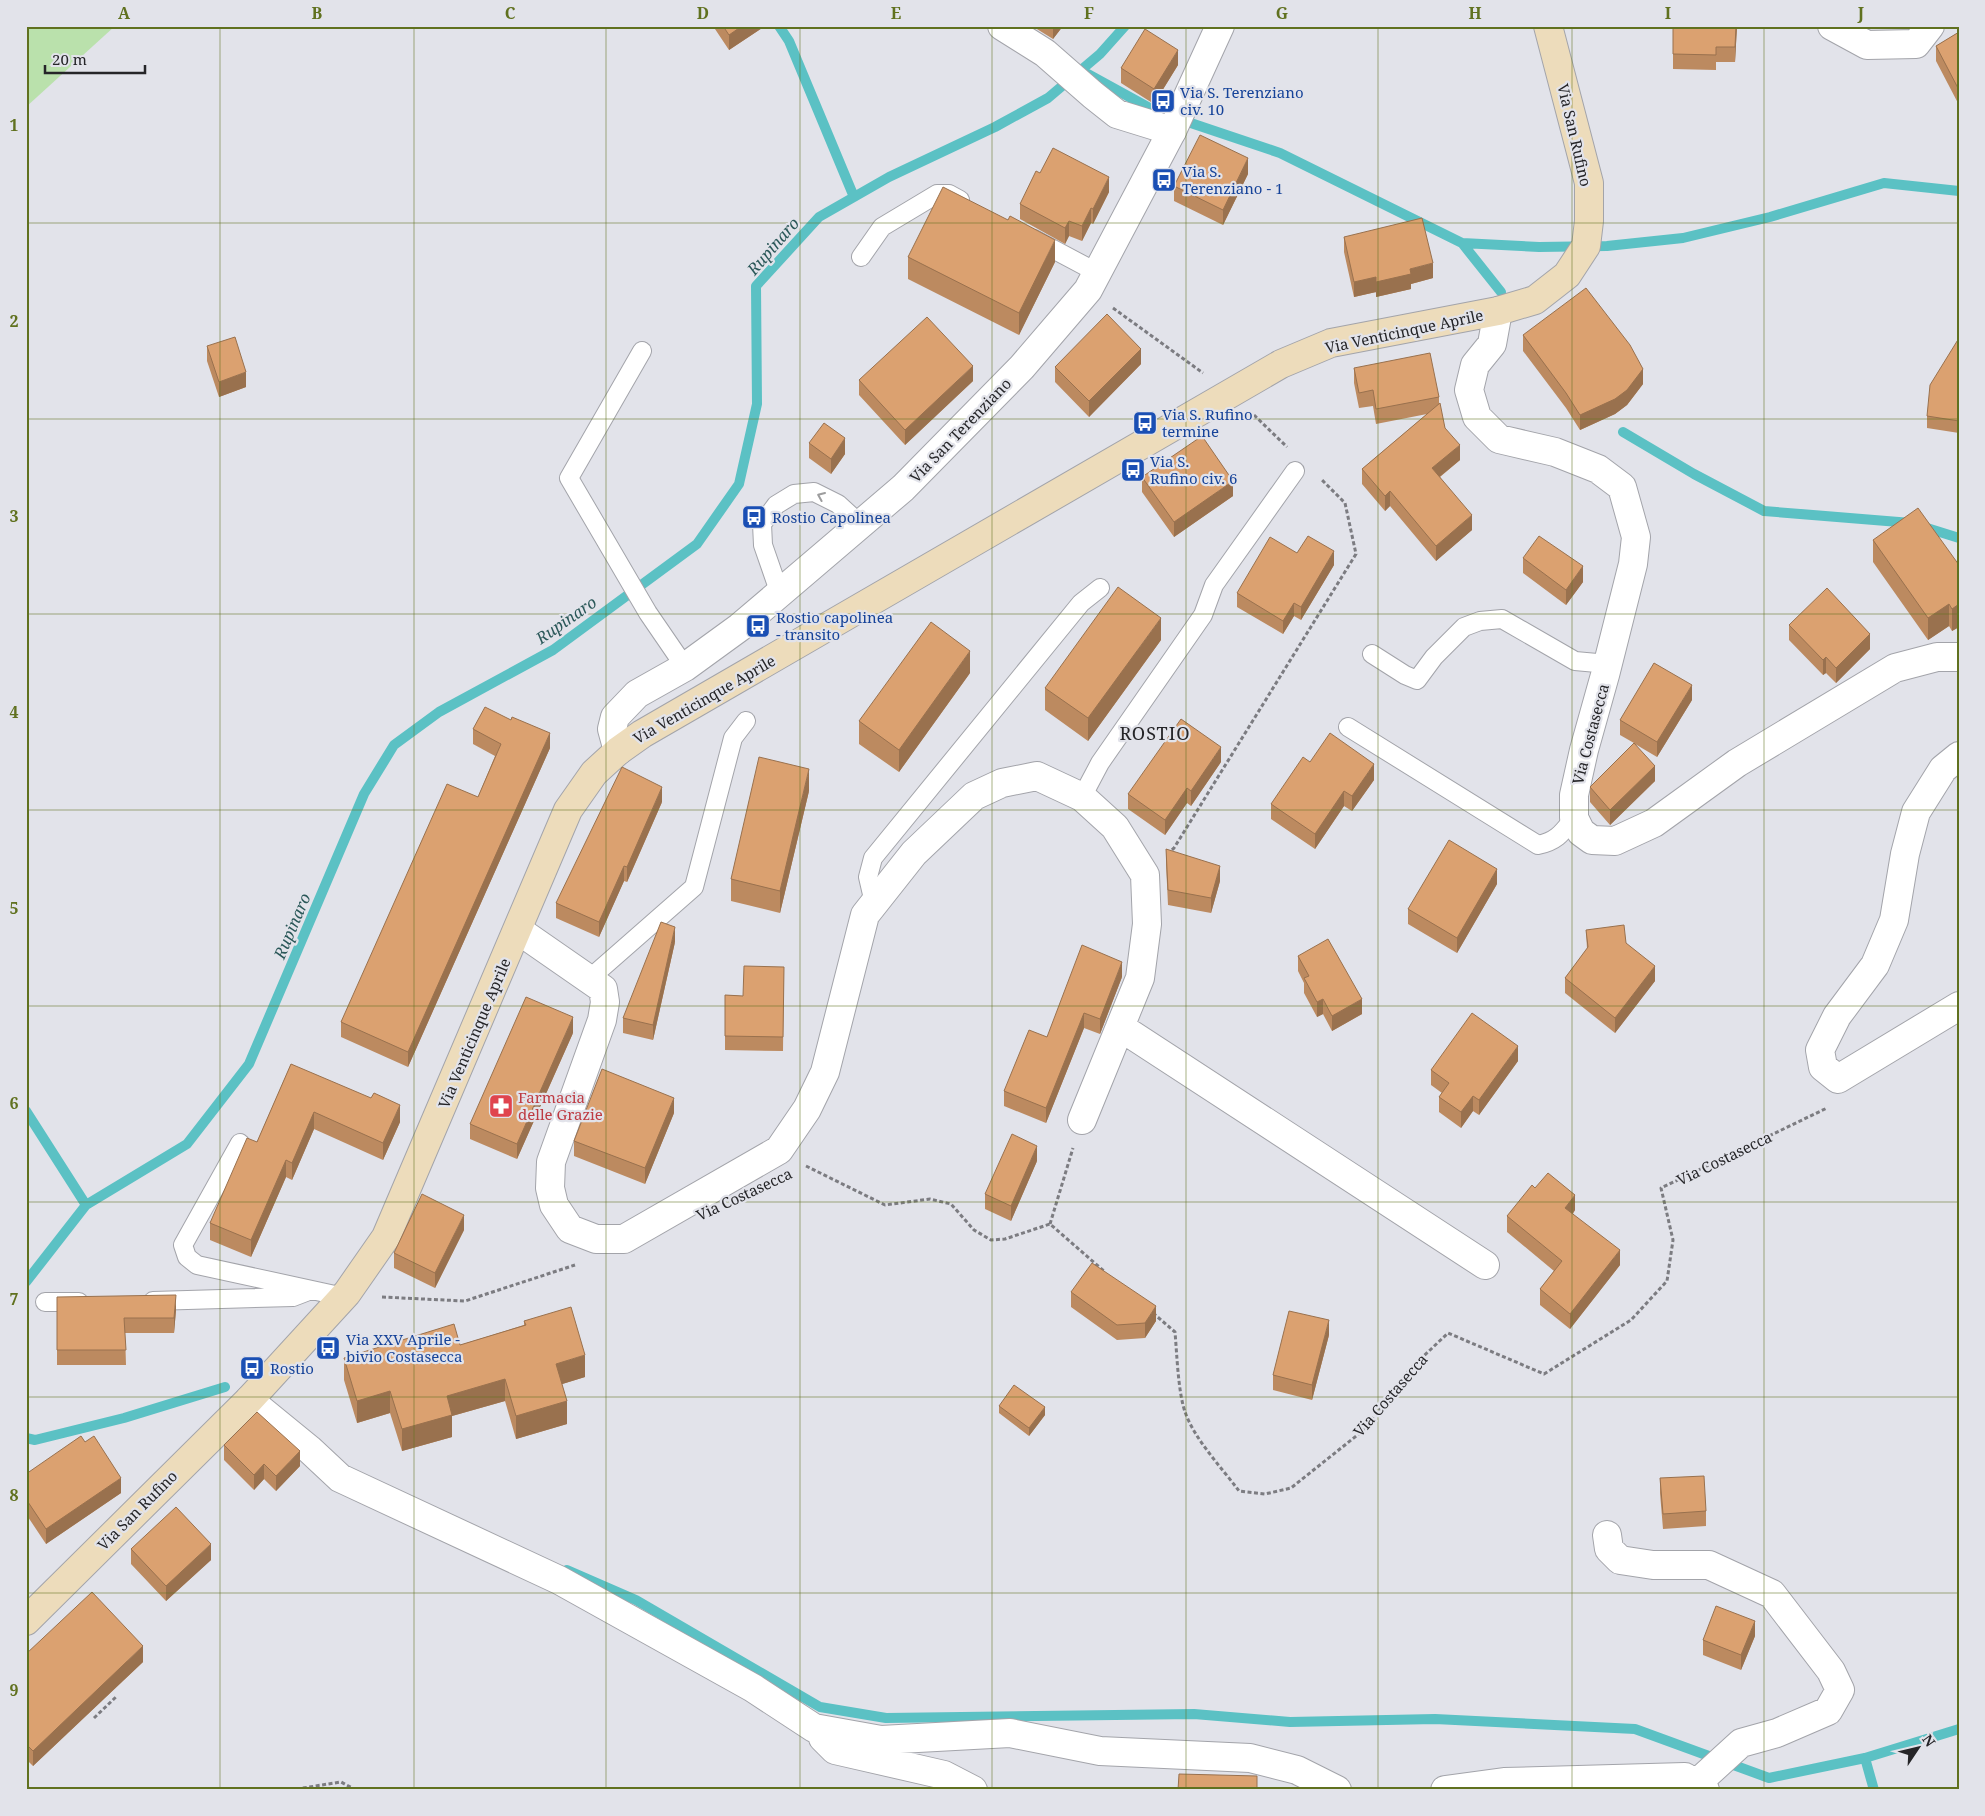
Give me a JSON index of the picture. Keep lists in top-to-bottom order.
{
  "streets": {
    "main road": ["Via San Rufino", "Via Venticinque Aprile"],
    "street": ["Via San Terenziano", "Via Costasecca"]
  },
  "crossings": [
    ["Via San Rufino", "Via Venticinque Aprile"],
    ["Via Venticinque Aprile", "Via San Terenziano"],
    ["Via Venticinque Aprile", "Via Costasecca"]
  ],
  "districts": ["ROSTIO"],
  "water": ["Rupinaro"],
  "places": {
    "bus stop": [
      "Via S. Terenziano civ. 10",
      "Via S. Terenziano - 1",
      "Via S. Rufino termine",
      "Via S. Rufino civ. 6",
      "Rostio Capolinea",
      "Rostio capolinea - transito",
      "Via XXV Aprile - bivio Costasecca",
      "Rostio"
    ],
    "pharmacy": ["Farmacia delle Grazie"]
  },
  "scale_bar": "20 m",
  "north": "top right",
  "grid": {
    "columns": [
      "A",
      "B",
      "C",
      "D",
      "E",
      "F",
      "G",
      "H",
      "I",
      "J"
    ],
    "rows": [
      "1",
      "2",
      "3",
      "4",
      "5",
      "6",
      "7",
      "8",
      "9"
    ]
  }
}
